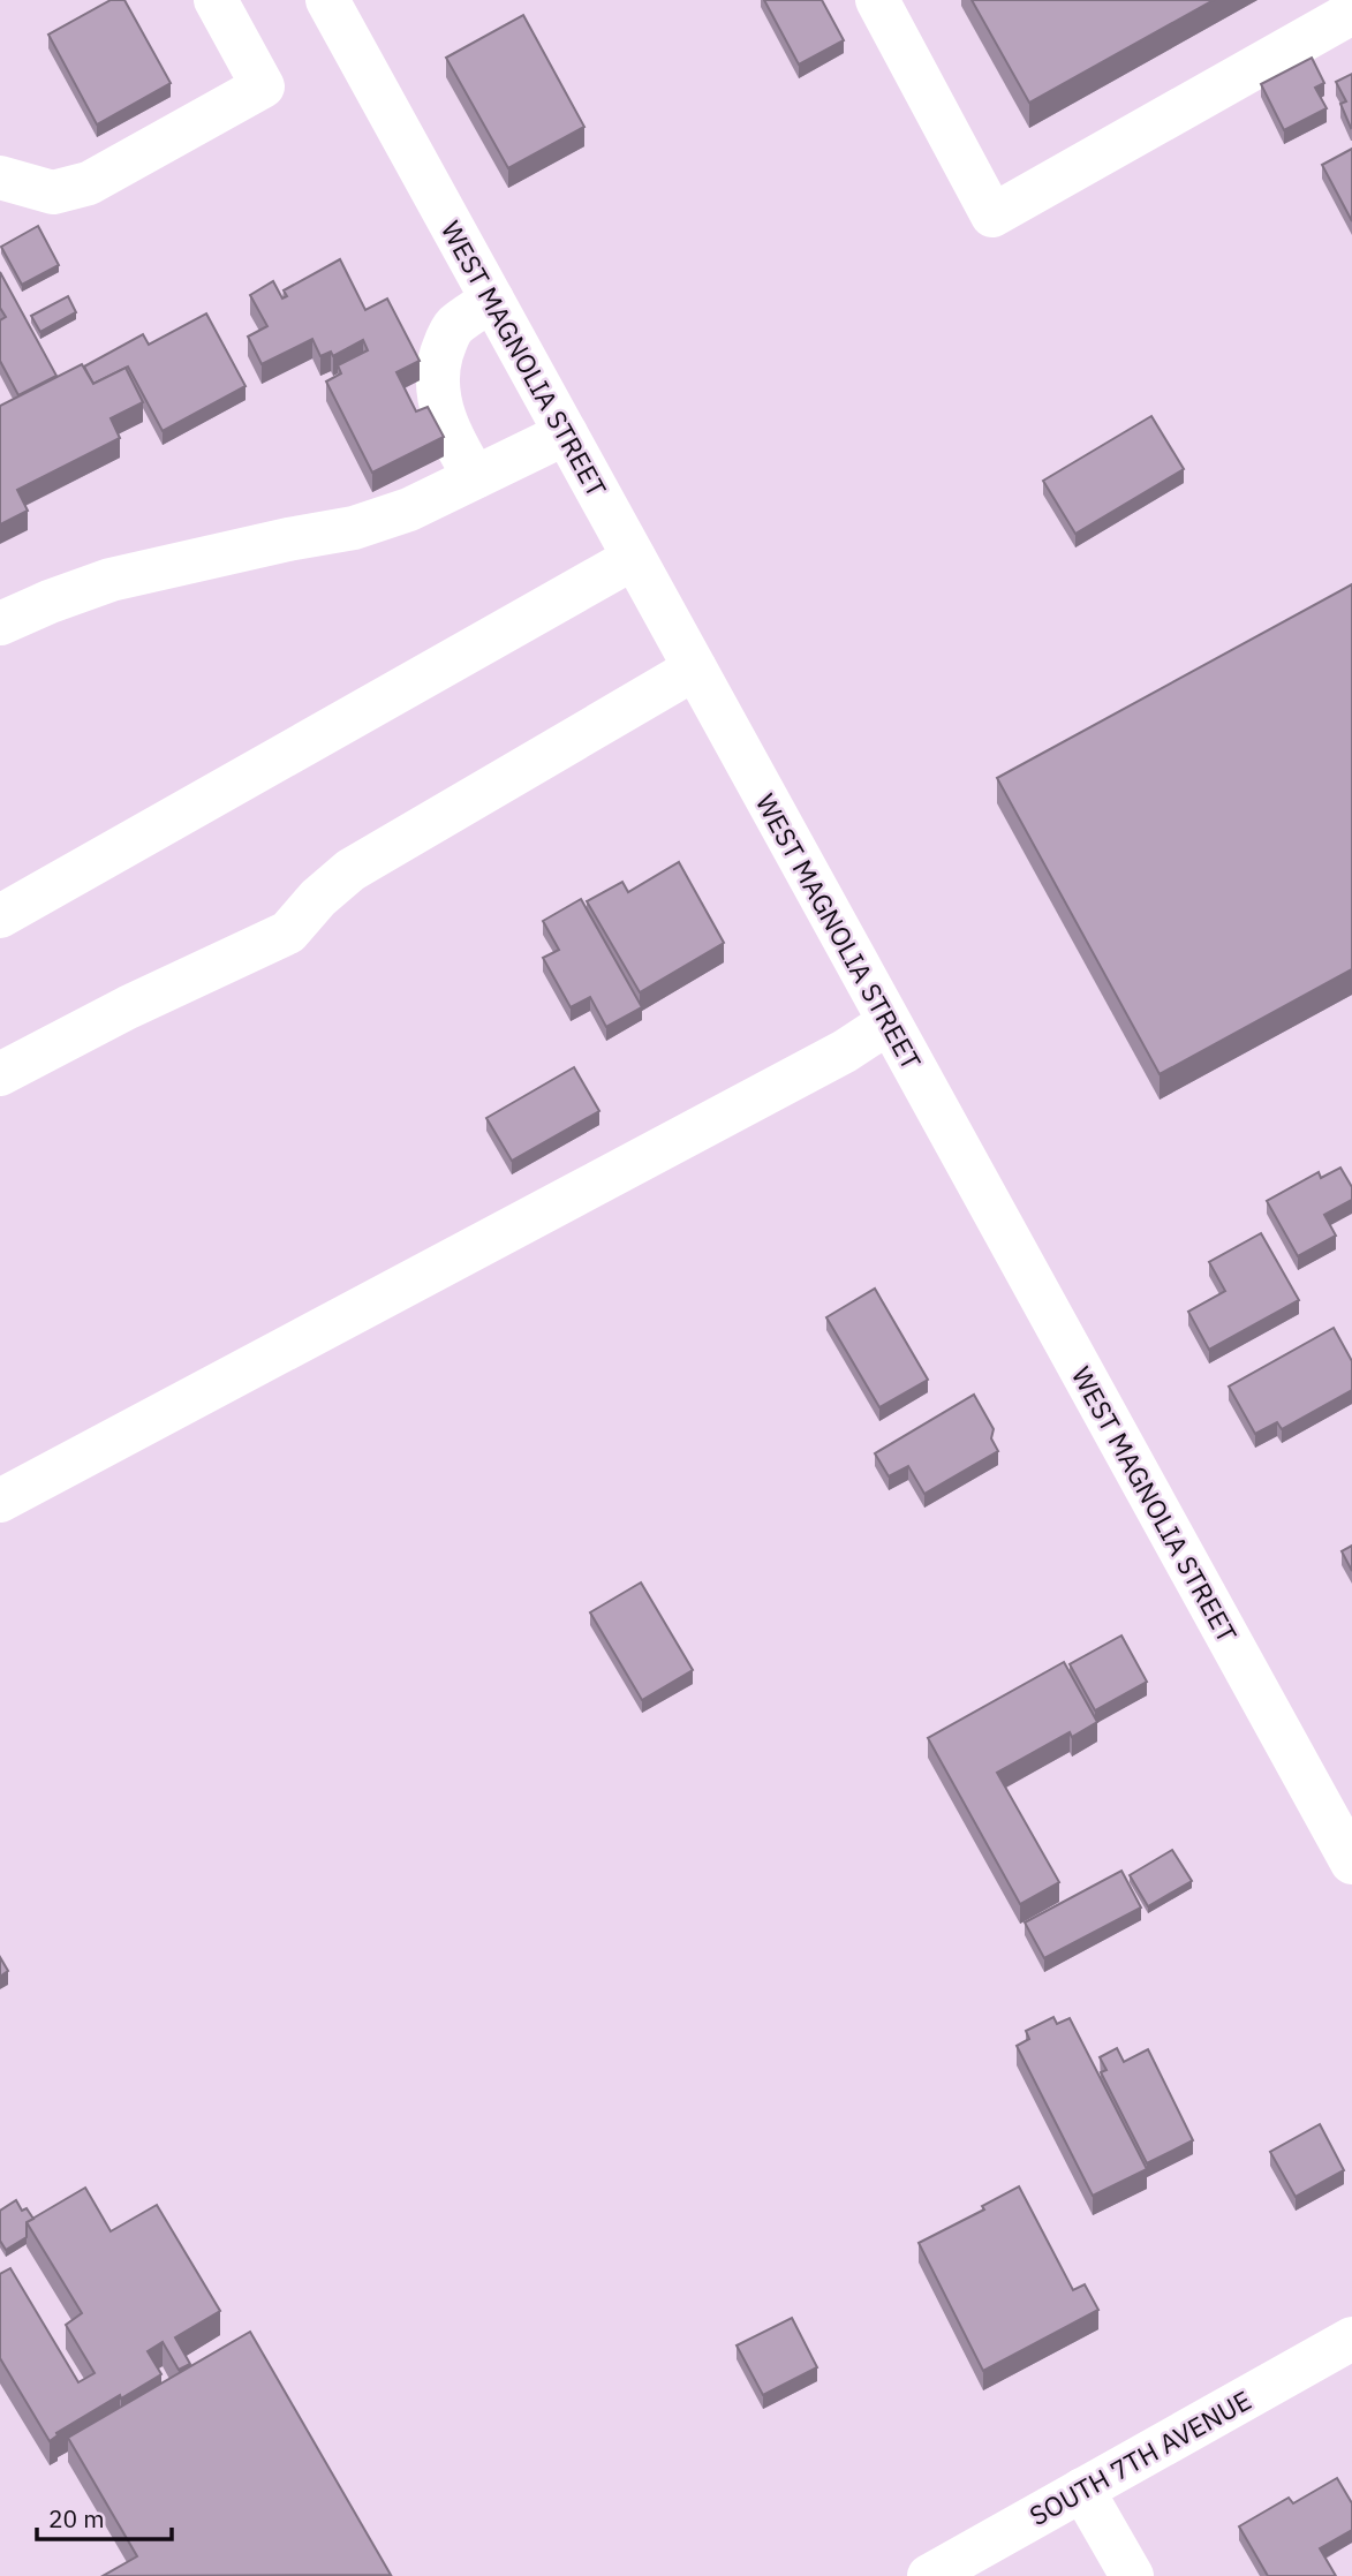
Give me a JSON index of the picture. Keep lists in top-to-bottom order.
{
  "streets": {
    "street": ["WEST MAGNOLIA STREET", "SOUTH 7TH AVENUE"]
  },
  "scale_bar": "20 m"
}
